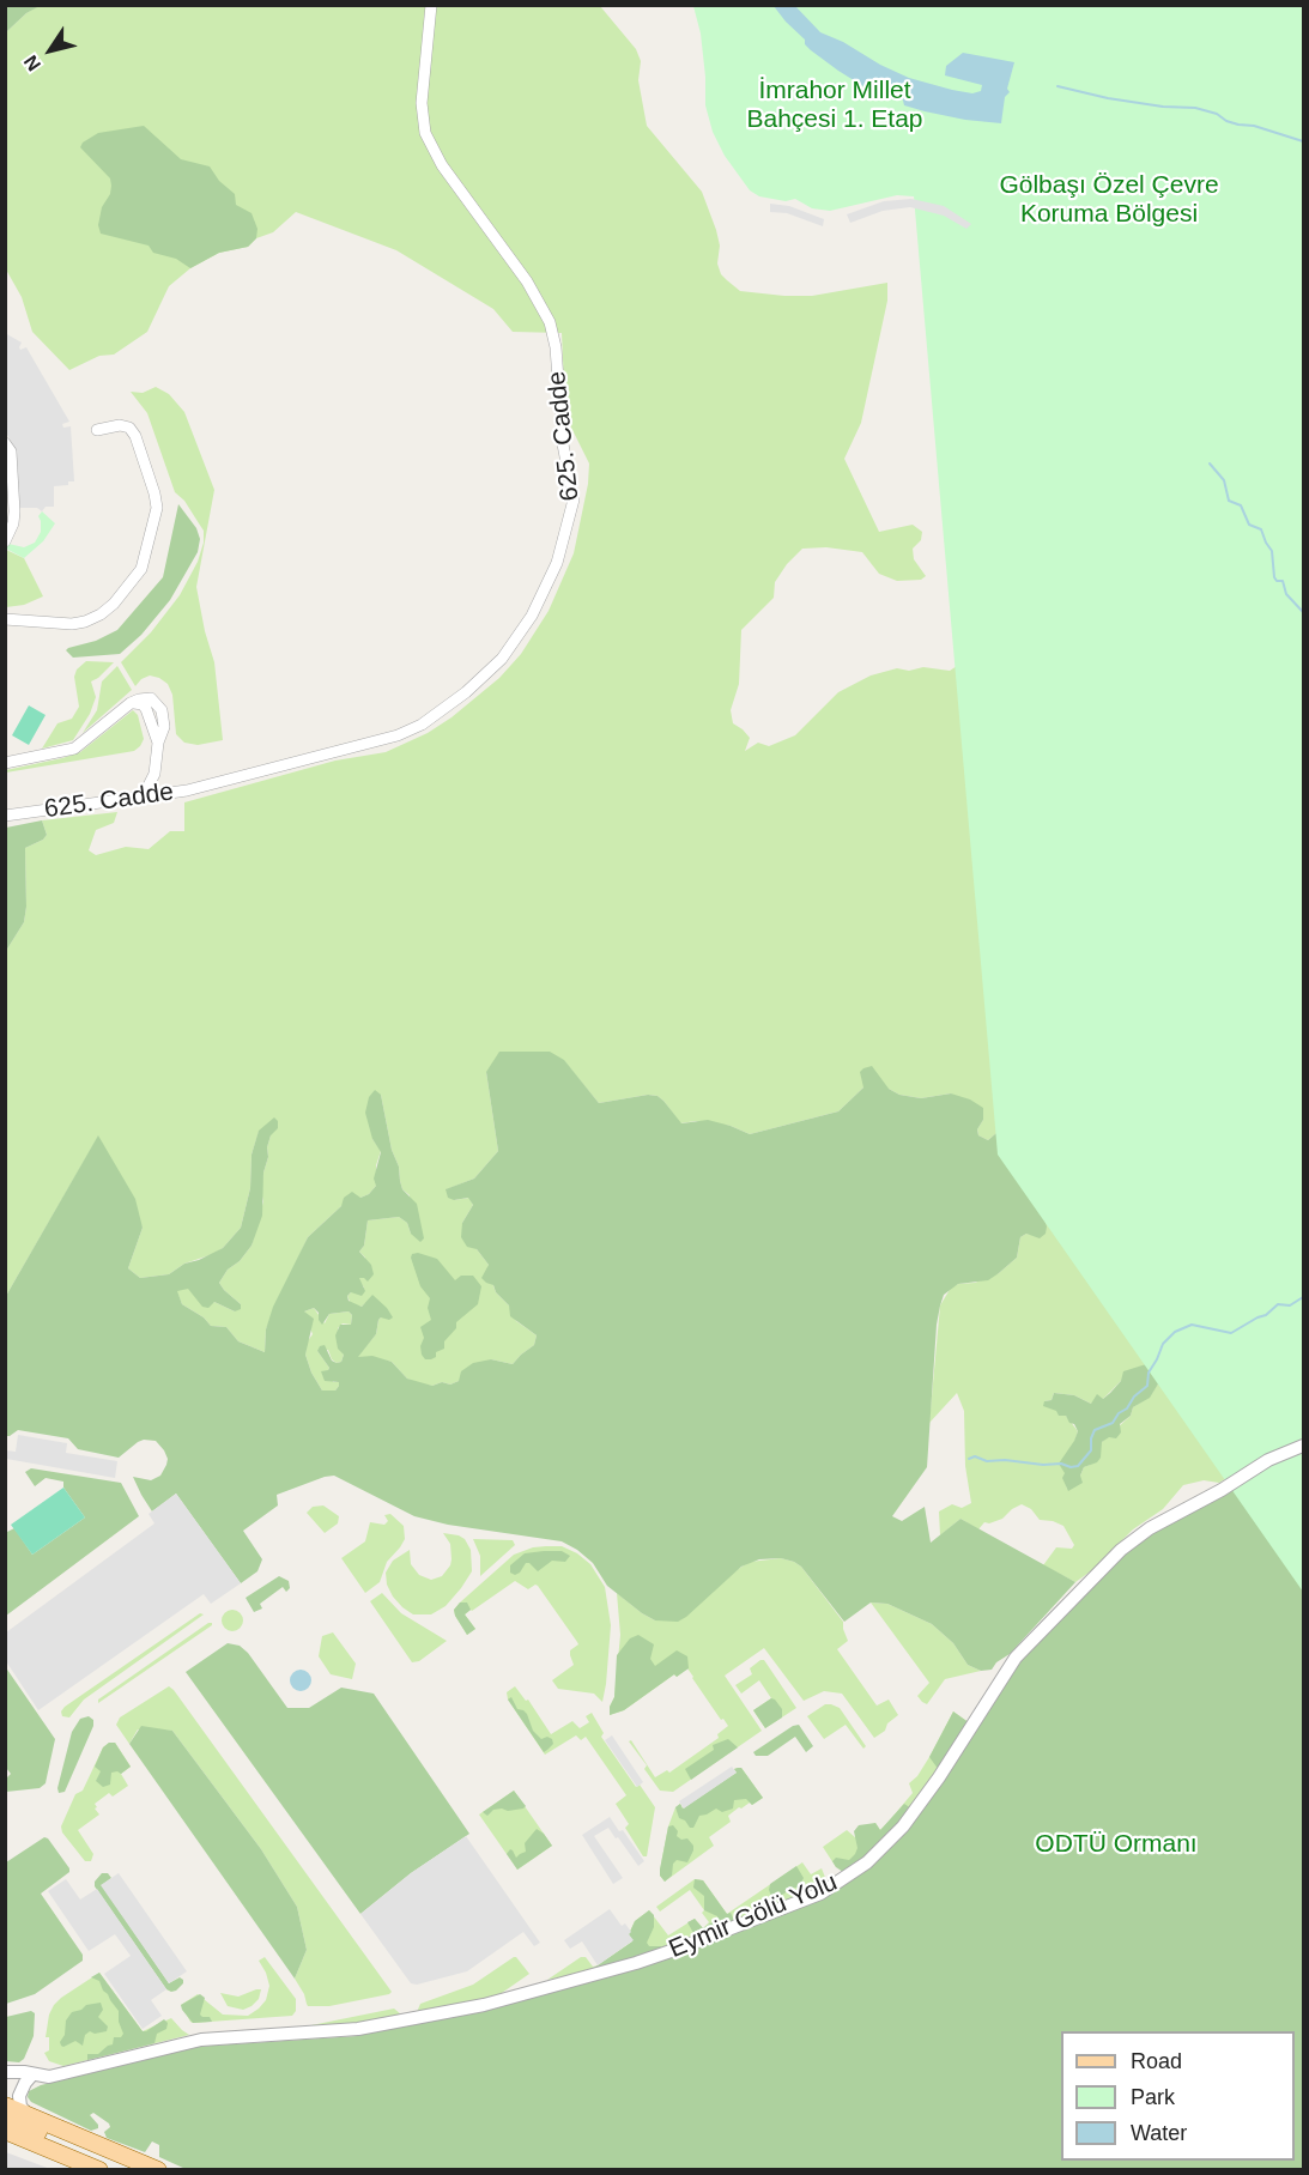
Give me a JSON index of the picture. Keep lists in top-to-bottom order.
{
  "streets": {
    "street": ["625. Cadde", "Eymir Gölü Yolu"]
  },
  "parks": ["İmrahor Millet Bahçesi 1. Etap", "Gölbaşı Özel Çevre Koruma Bölgesi", "ODTÜ Ormanı"],
  "legend": ["Road", "Park", "Water"],
  "north": "bottom left"
}
